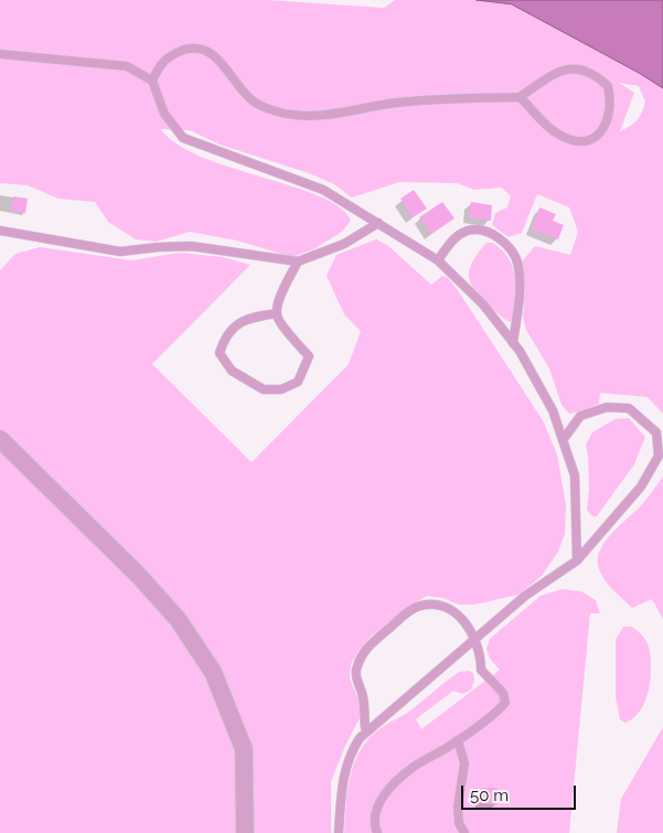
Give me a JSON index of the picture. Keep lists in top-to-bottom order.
{
  "scale_bar": "50 m"
}
